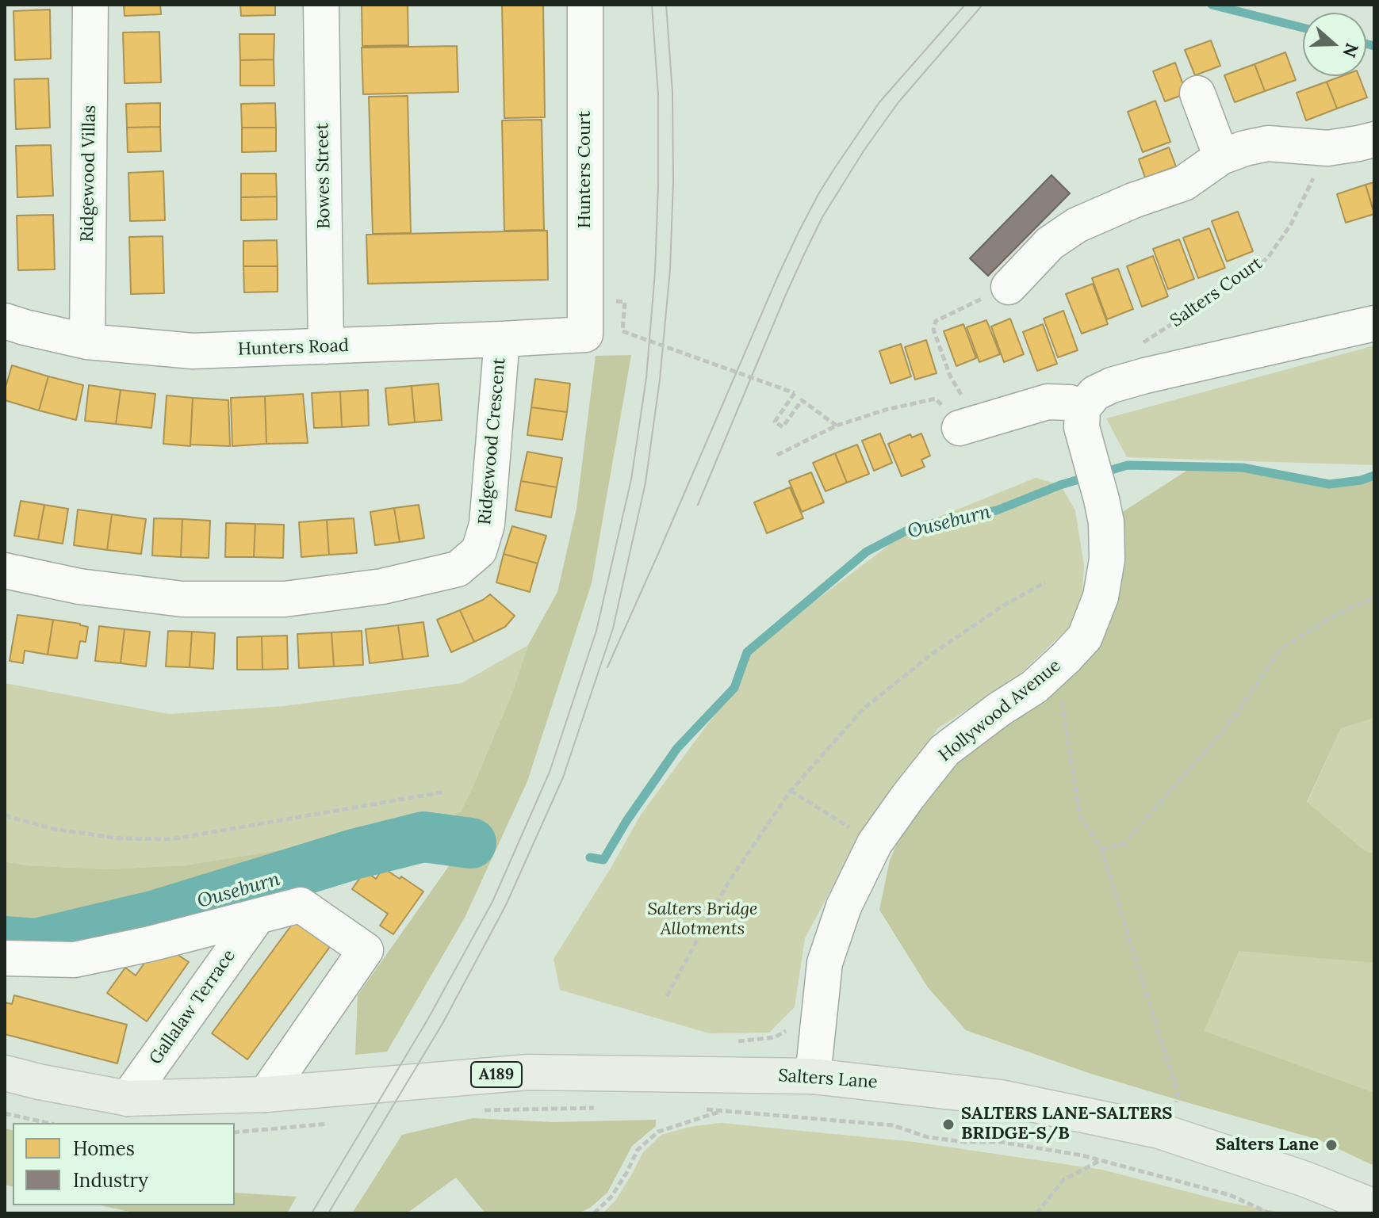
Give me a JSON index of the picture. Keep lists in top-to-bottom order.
{
  "streets": {
    "main road": ["A189", "Salters Lane"],
    "street": [
      "Hunters Court",
      "Ridgewood Villas",
      "Bowes Street",
      "Hunters Road",
      "Ridgewood Crescent",
      "Hollywood Avenue",
      "Gallalaw Terrace"
    ],
    "path": ["Salters Court"]
  },
  "crossings": [
    ["Hunters Court", "Hunters Road"],
    ["Ridgewood Villas", "Hunters Road"],
    ["Bowes Street", "Hunters Road"],
    ["Hunters Road", "Ridgewood Crescent"],
    ["Hollywood Avenue", "Salters Lane"],
    ["Gallalaw Terrace", "A189"],
    ["A189", "Salters Lane"]
  ],
  "water": ["Ouseburn"],
  "parks": ["Salters Bridge Allotments"],
  "places": ["SALTERS LANE-SALTERS BRIDGE-S/B", "Salters Lane"],
  "legend": ["Homes", "Industry"],
  "north": "right"
}
